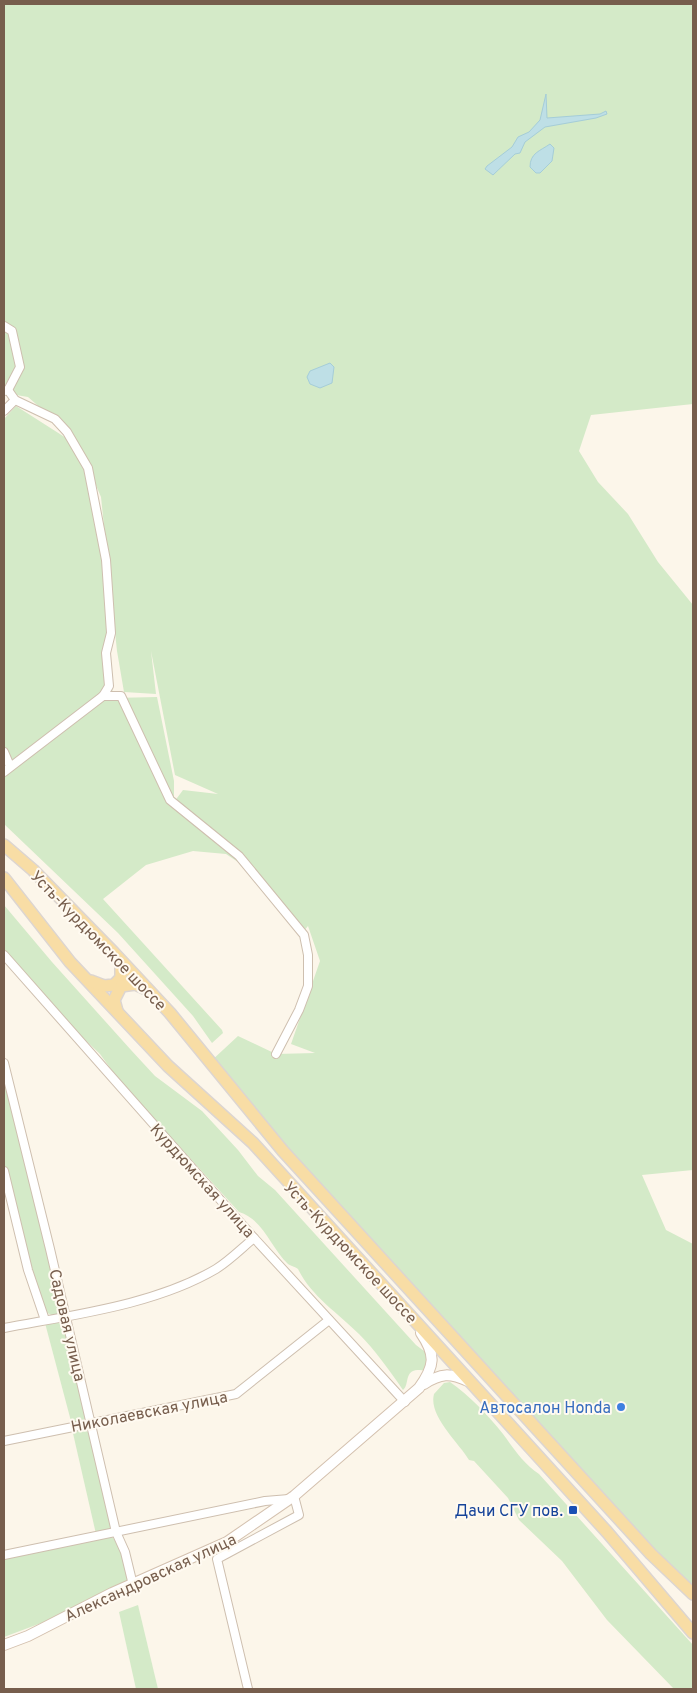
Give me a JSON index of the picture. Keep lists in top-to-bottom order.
{
  "streets": {
    "main road": ["Усть-Курдюмское шоссе"],
    "street": [
      "Курдюмская улица",
      "Садовая улица",
      "Николаевская улица",
      "Александровская улица"
    ]
  },
  "crossings": [
    ["Усть-Курдюмское шоссе", "Александровская улица"],
    ["Курдюмская улица", "Николаевская улица"],
    ["Курдюмская улица", "Александровская улица"],
    ["Садовая улица", "Николаевская улица"],
    ["Садовая улица", "Александровская улица"]
  ],
  "places": {
    "other": ["Автосалон Honda"],
    "transit": ["Дачи СГУ пов."]
  }
}
